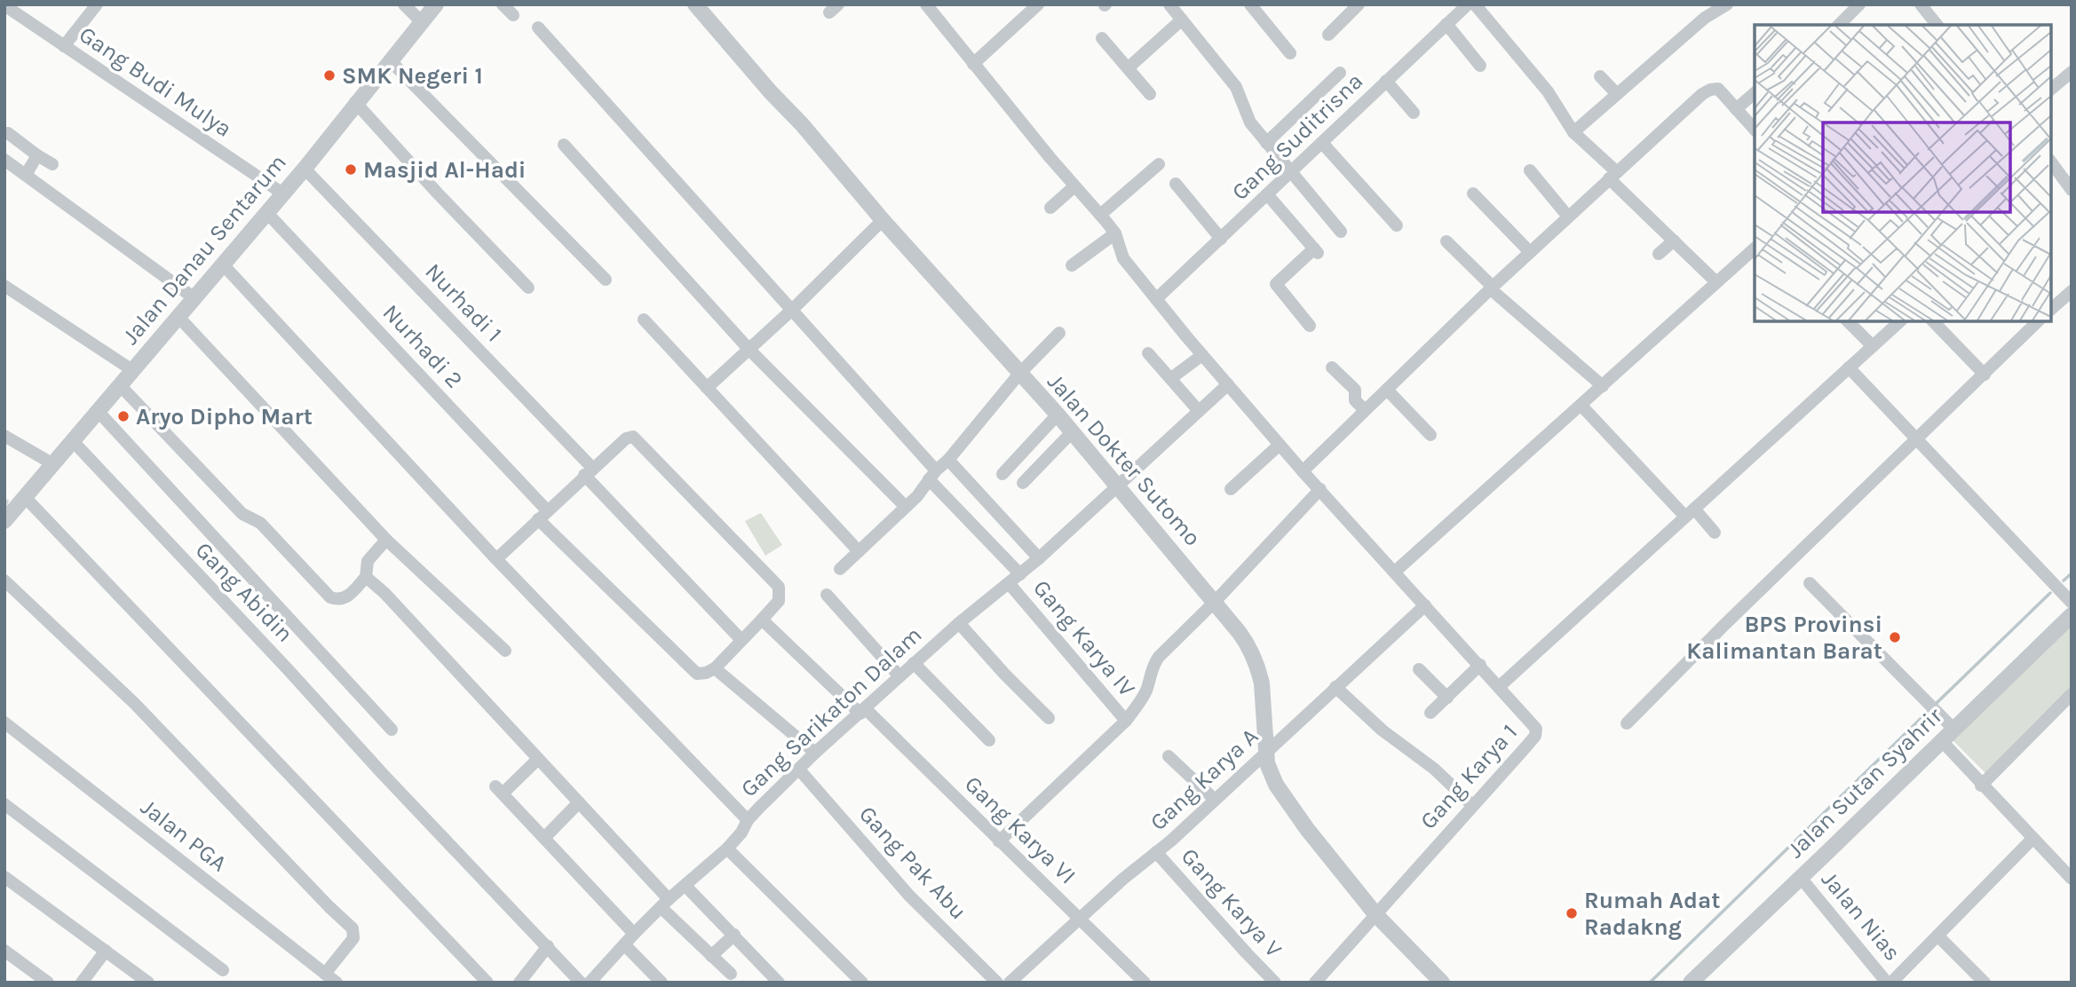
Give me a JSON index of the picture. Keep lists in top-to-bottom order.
{
  "streets": {
    "street": [
      "Gang Budi Mulya",
      "Gang Suditrisna",
      "Jalan Danau Sentarum",
      "Nurhadi 1",
      "Nurhadi 2",
      "Jalan Dokter Sutomo",
      "Gang Abidin",
      "Gang Karya IV",
      "Gang Sarikaton Dalam",
      "Gang Karya 1",
      "Gang Karya A",
      "Jalan Sutan Syahrir",
      "Gang Karya VI",
      "Jalan PGA",
      "Gang Pak Abu",
      "Gang Karya V",
      "Jalan Nias"
    ]
  },
  "crossings": [
    ["Gang Budi Mulya", "Jalan Danau Sentarum"],
    ["Gang Suditrisna", "Gang Karya 1"],
    ["Jalan Danau Sentarum", "Nurhadi 1"],
    ["Jalan Danau Sentarum", "Nurhadi 2"],
    ["Jalan Danau Sentarum", "Gang Abidin"],
    ["Jalan Dokter Sutomo", "Gang Sarikaton Dalam"],
    ["Jalan Dokter Sutomo", "Gang Karya 1"],
    ["Jalan Dokter Sutomo", "Gang Karya A"],
    ["Gang Karya IV", "Gang Sarikaton Dalam"],
    ["Gang Sarikaton Dalam", "Gang Karya 1"],
    ["Gang Sarikaton Dalam", "Gang Karya VI"],
    ["Gang Sarikaton Dalam", "Gang Pak Abu"],
    ["Gang Karya 1", "Gang Karya A"],
    ["Gang Karya A", "Gang Karya VI"],
    ["Gang Karya A", "Gang Karya V"],
    ["Jalan Sutan Syahrir", "Jalan Nias"]
  ],
  "places": [
    "SMK Negeri 1",
    "Masjid Al-Hadi",
    "Aryo Dipho Mart",
    "BPS Provinsi Kalimantan Barat",
    "Rumah Adat Radakng"
  ]
}
